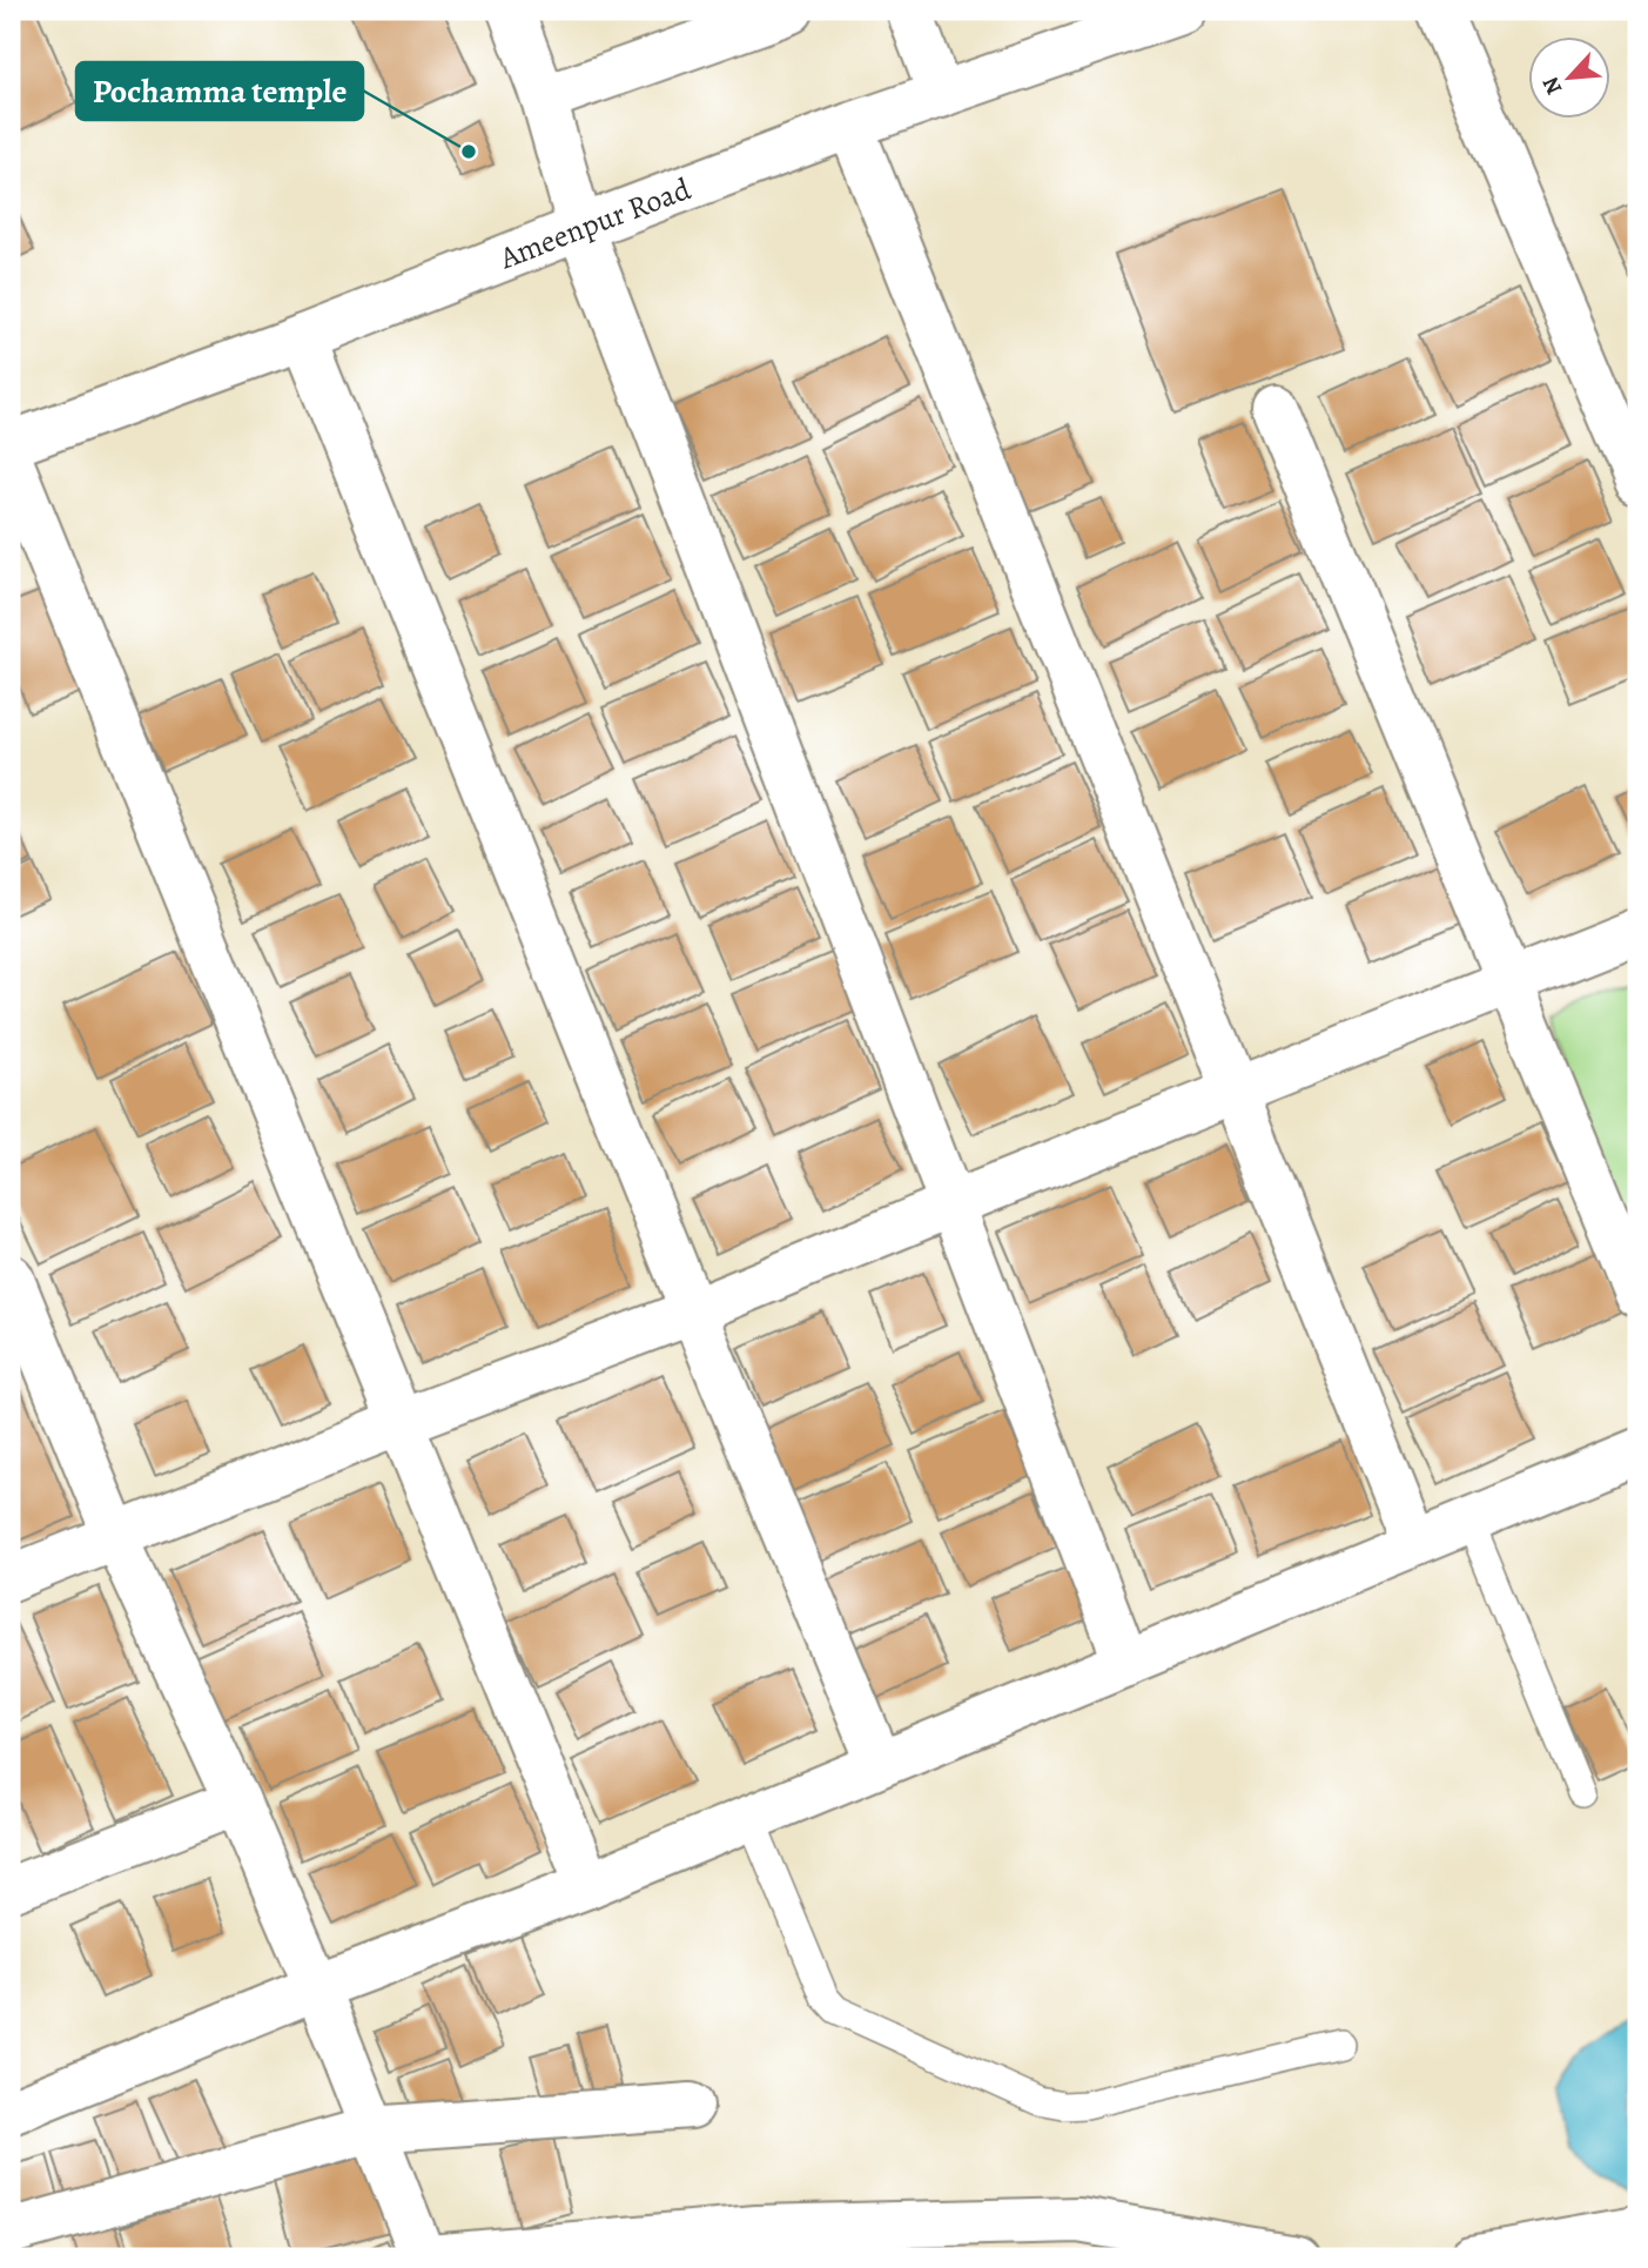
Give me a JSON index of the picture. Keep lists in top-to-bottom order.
{
  "streets": {
    "street": ["Ameenpur Road"]
  },
  "places": ["Pochamma temple"],
  "north": "bottom left"
}
